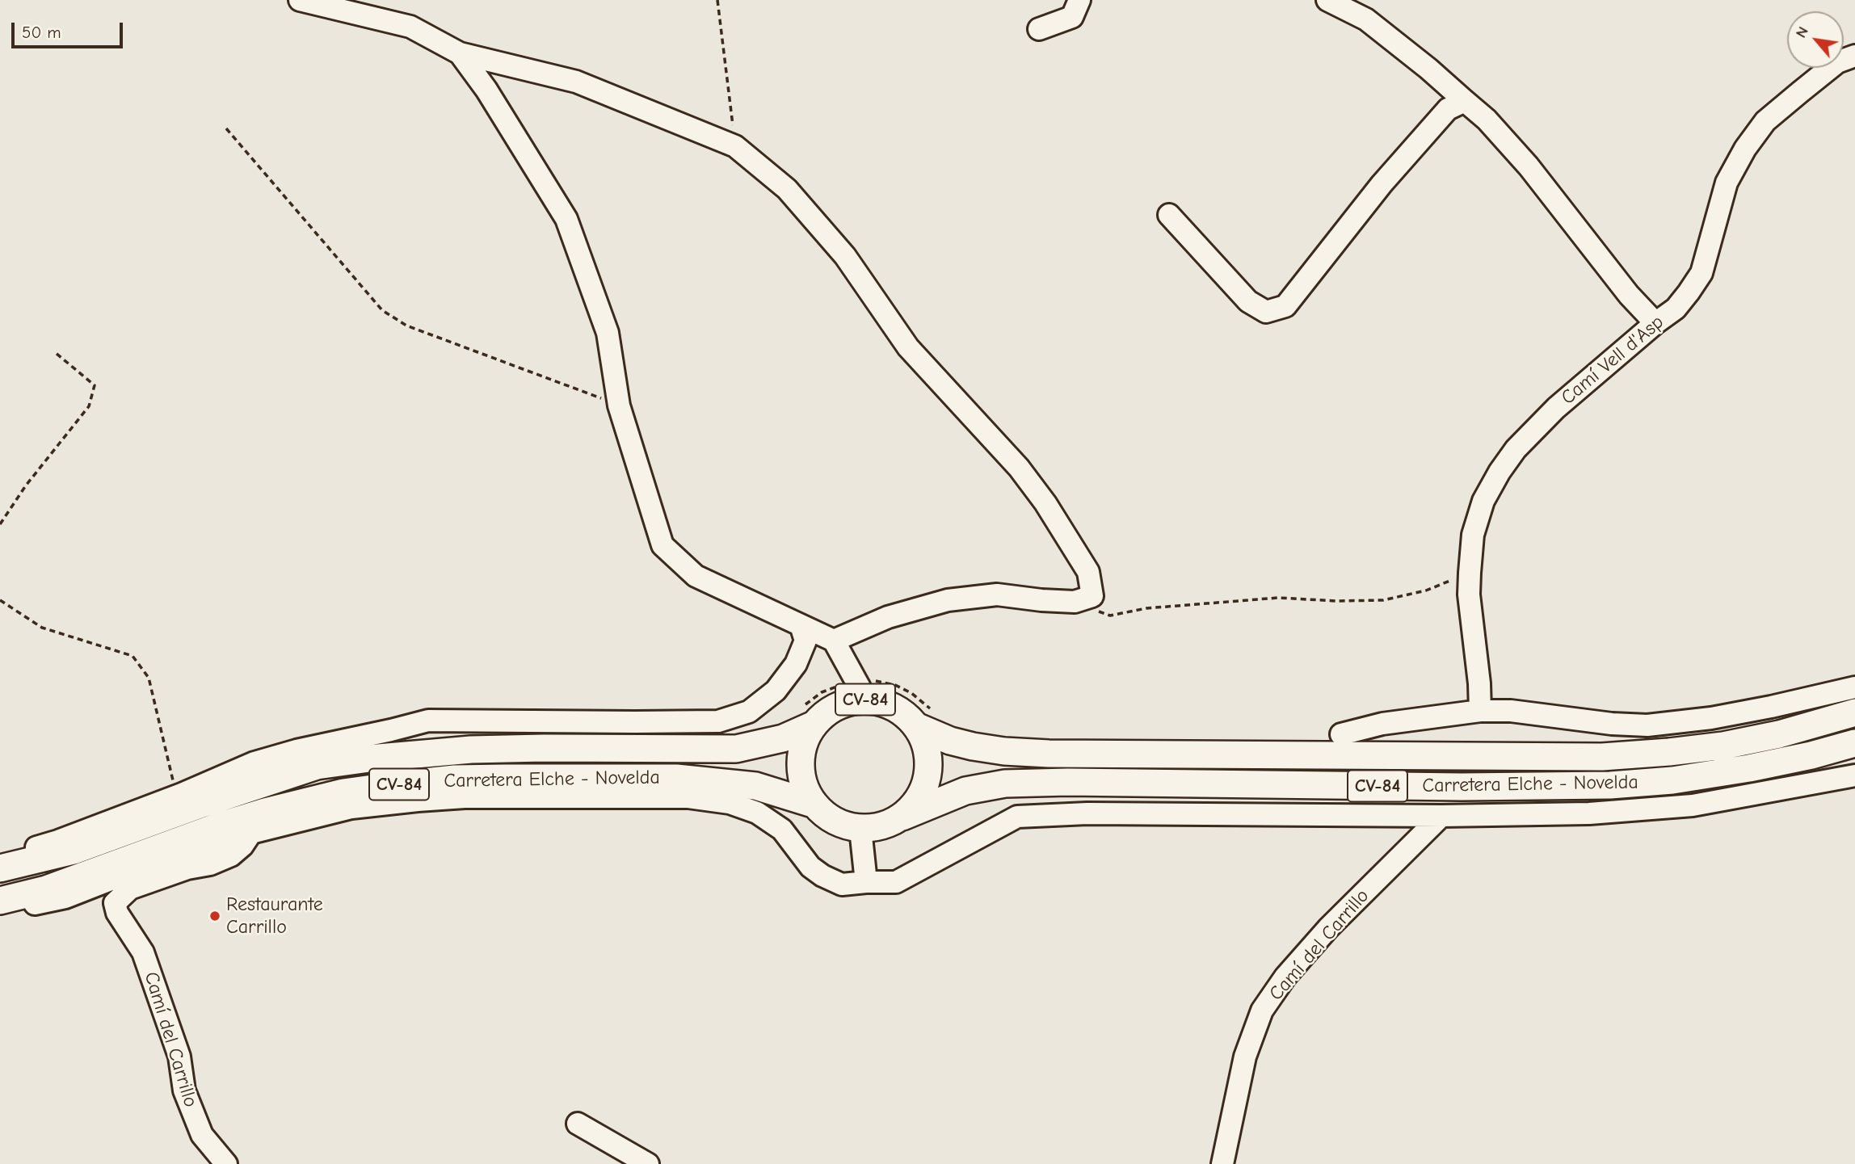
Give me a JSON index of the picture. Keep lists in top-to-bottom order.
{
  "streets": {
    "main road": ["CV-84", "Carretera Elche - Novelda"],
    "street": ["Camí Vell d'Asp", "Camí del Carrillo"]
  },
  "crossings": [
    ["CV-84", "Carretera Elche - Novelda"]
  ],
  "places": ["Restaurante Carrillo"],
  "scale_bar": "50 m",
  "north": "top left"
}
